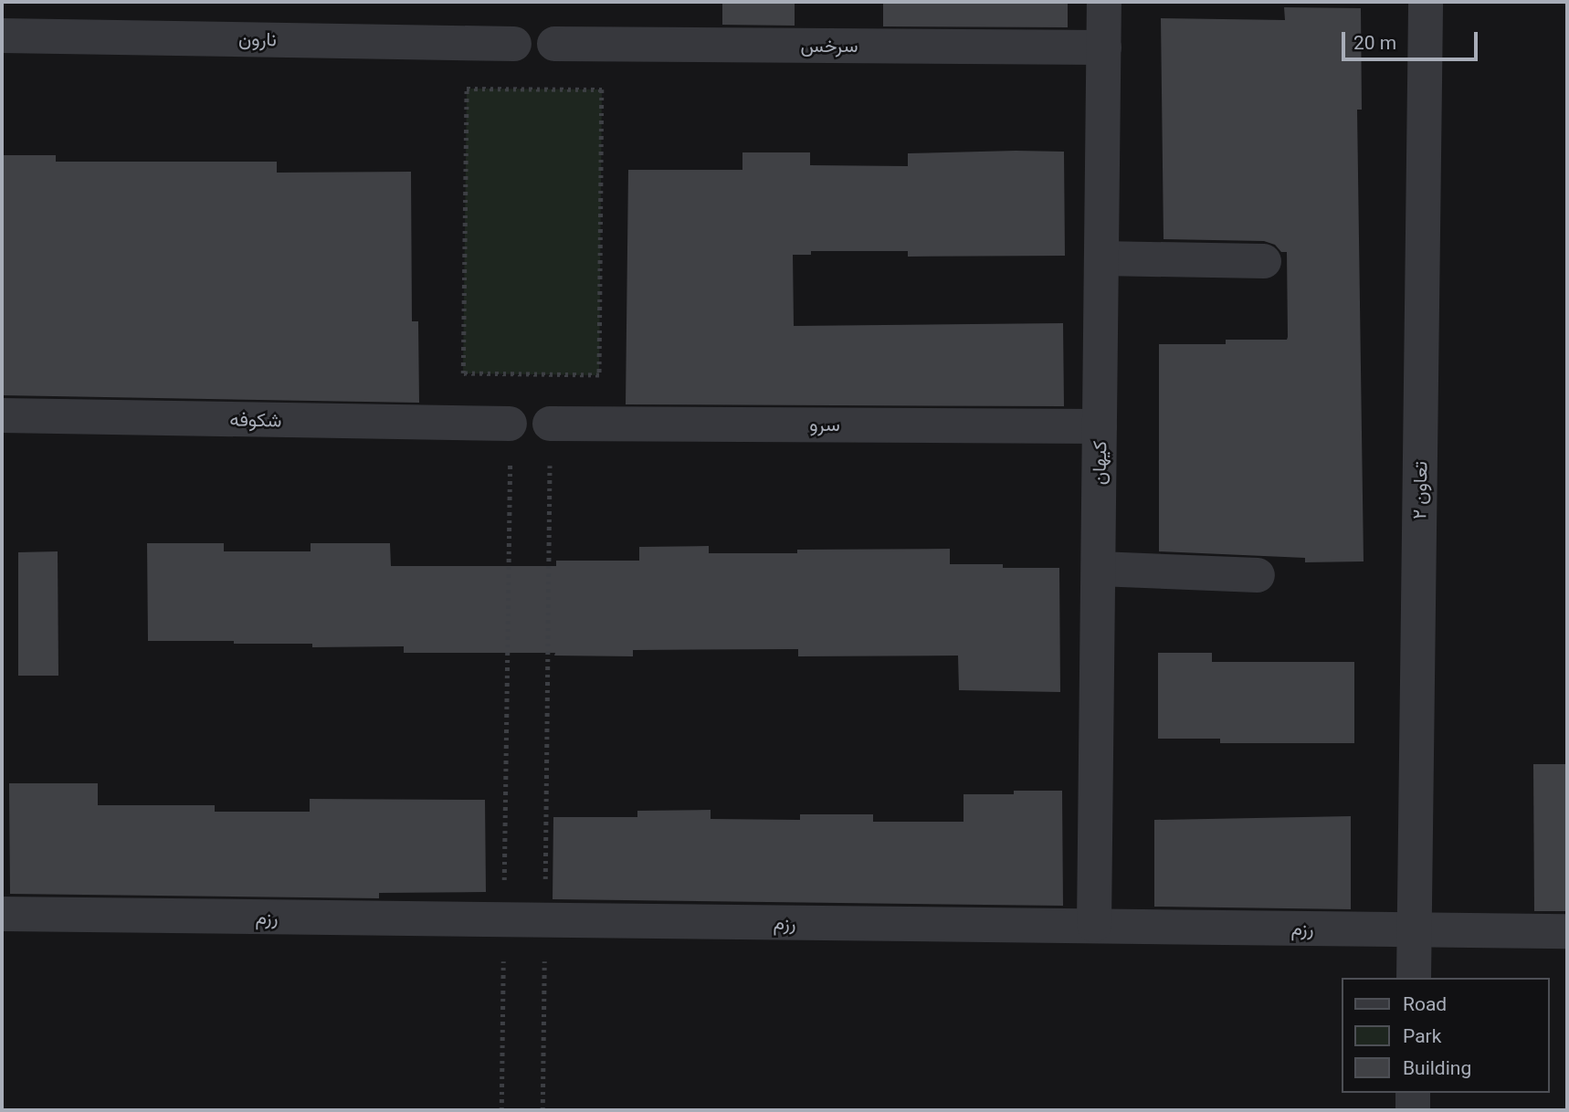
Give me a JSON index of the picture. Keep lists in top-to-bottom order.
{
  "streets": {
    "street": [
      "نارون",
      "سرخس",
      "شکوفه",
      "سرو",
      "کیهان",
      "تعاون ۲",
      "رزم"
    ]
  },
  "crossings": [
    ["سرخس", "کیهان"],
    ["سرو", "کیهان"],
    ["کیهان", "رزم"],
    ["تعاون ۲", "رزم"]
  ],
  "legend": ["Road", "Park", "Building"],
  "scale_bar": "20 m"
}
